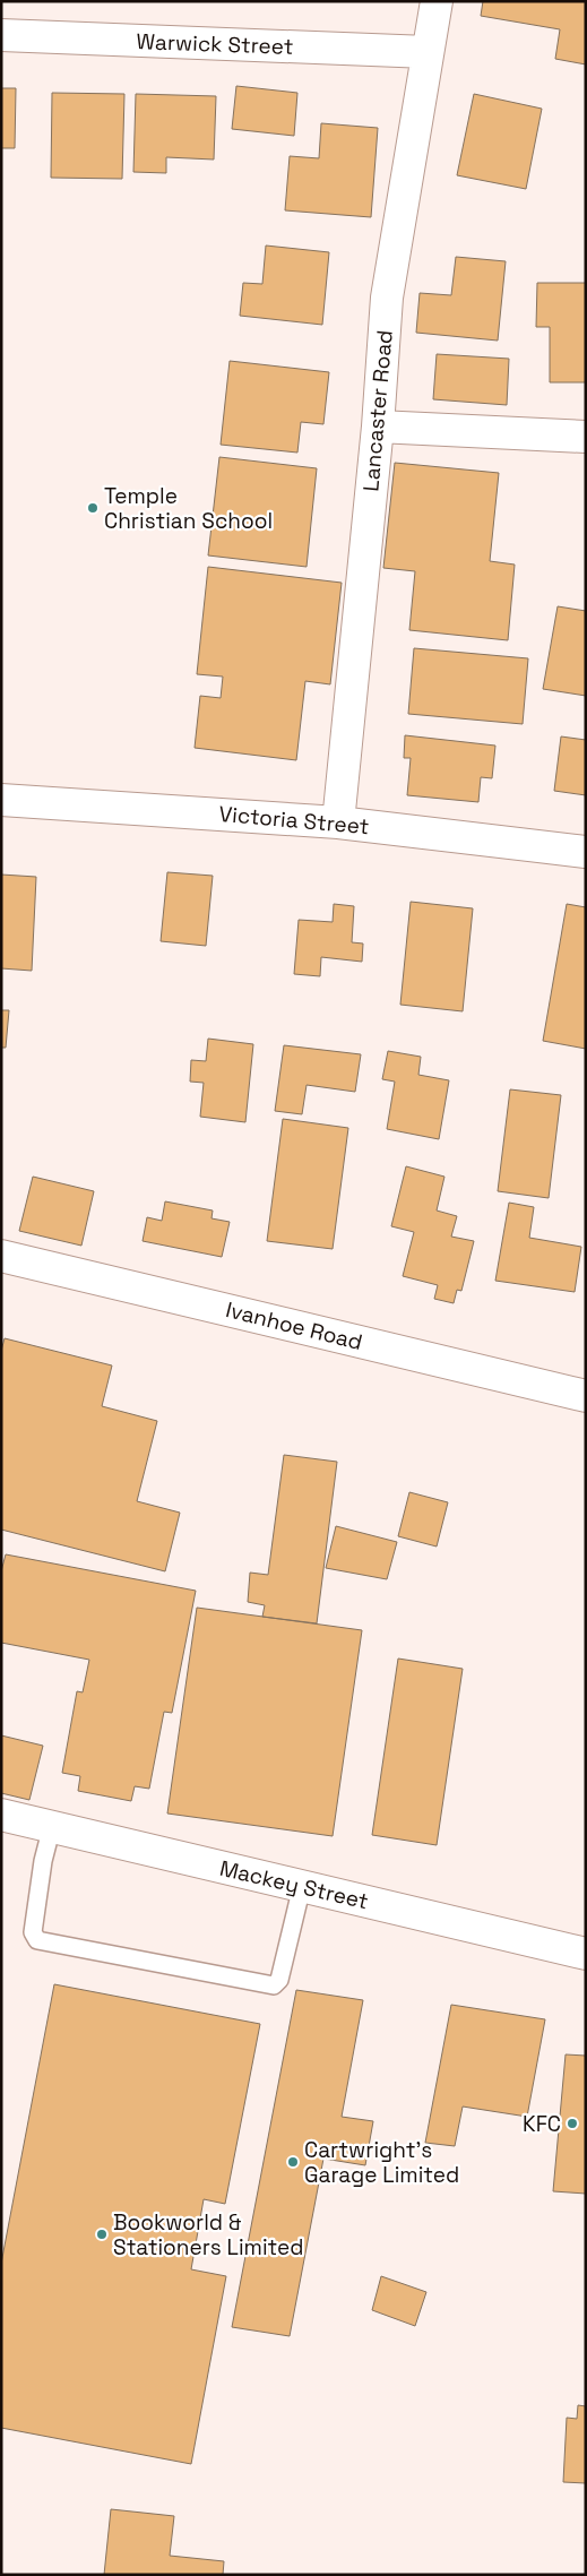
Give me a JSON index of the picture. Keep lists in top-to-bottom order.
{
  "streets": {
    "street": [
      "Warwick Street",
      "Lancaster Road",
      "Victoria Street",
      "Ivanhoe Road",
      "Mackey Street"
    ]
  },
  "crossings": [
    ["Warwick Street", "Lancaster Road"],
    ["Lancaster Road", "Victoria Street"]
  ],
  "places": [
    "Temple Christian School",
    "KFC",
    "Cartwright's Garage Limited",
    "Bookworld & Stationers Limited"
  ]
}
